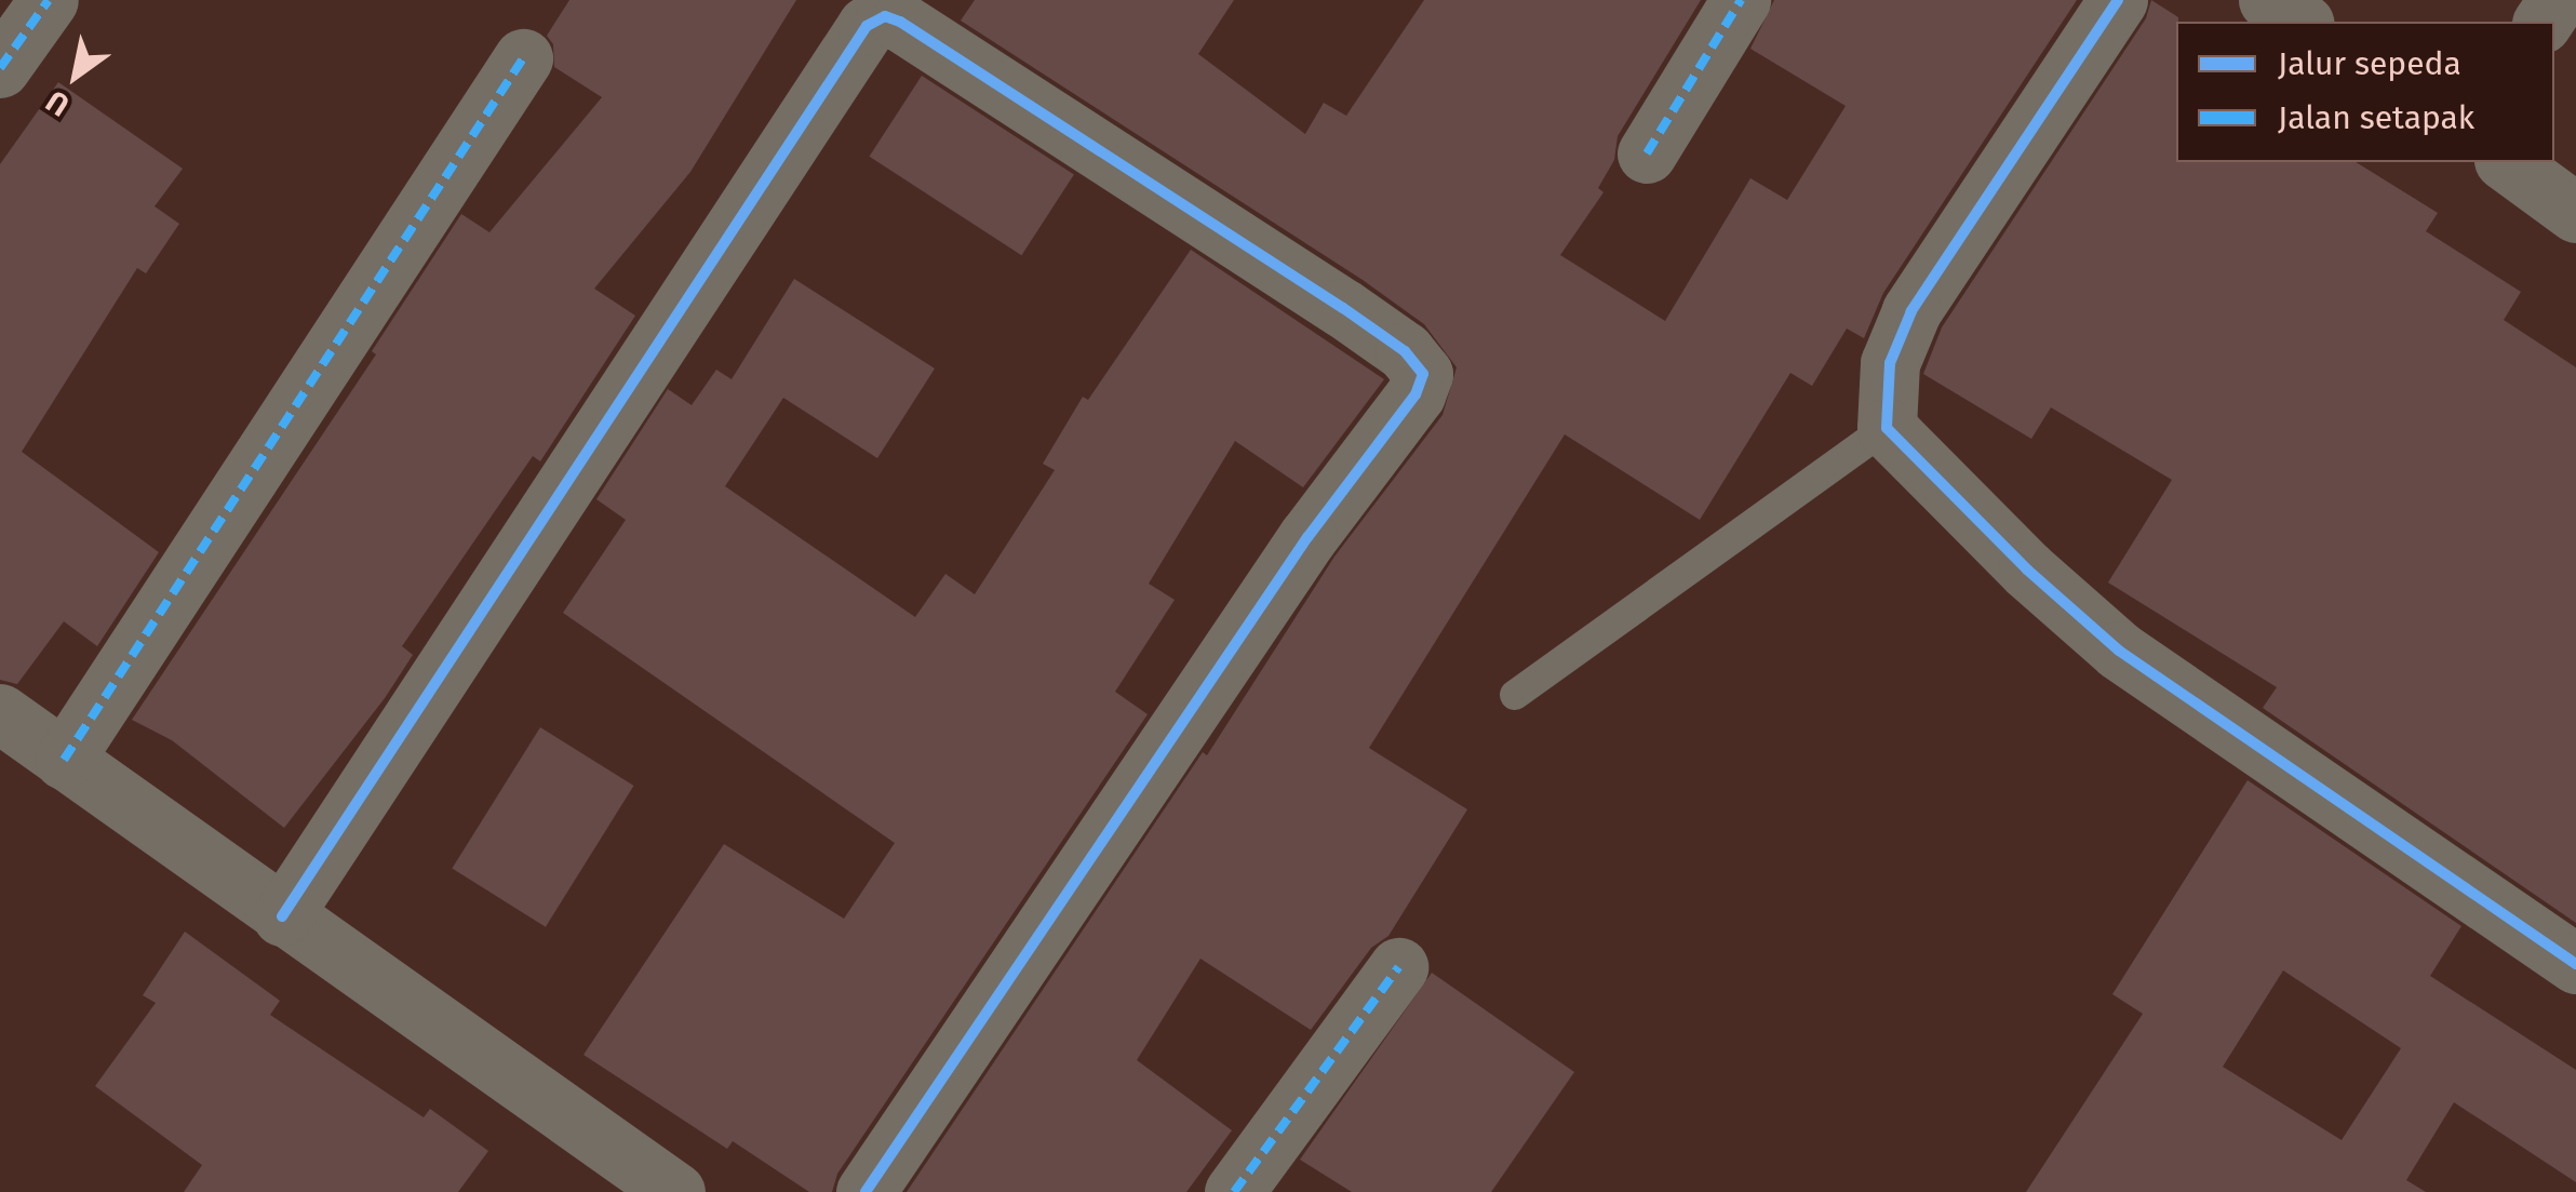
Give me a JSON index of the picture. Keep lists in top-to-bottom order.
{
  "legend": ["Jalur sepeda", "Jalan setapak"],
  "north": "bottom left"
}
